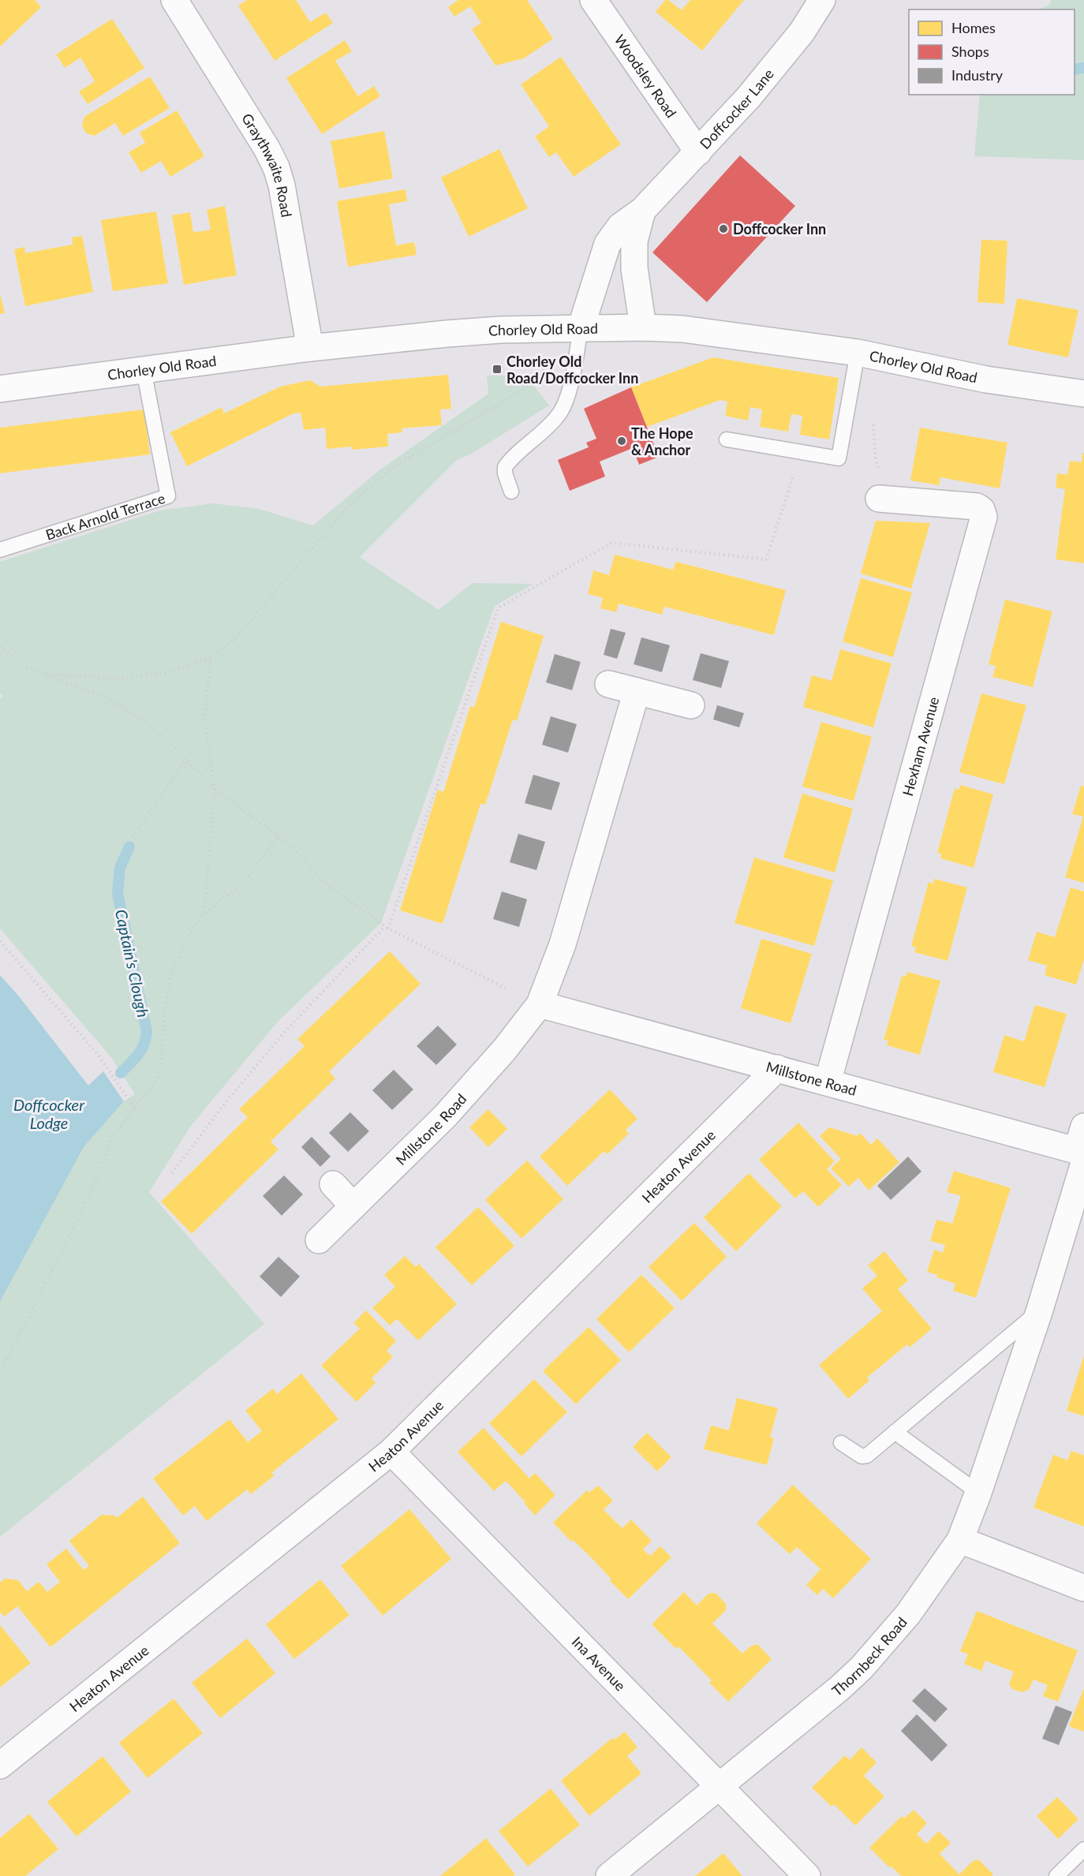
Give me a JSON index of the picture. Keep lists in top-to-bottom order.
{
  "streets": {
    "street": [
      "Woodsley Road",
      "Doffcocker Lane",
      "Graythwaite Road",
      "Chorley Old Road",
      "Hexham Avenue",
      "Millstone Road",
      "Heaton Avenue",
      "Thornbeck Road",
      "Ina Avenue"
    ],
    "lane": ["Back Arnold Terrace"]
  },
  "crossings": [
    ["Woodsley Road", "Doffcocker Lane"],
    ["Doffcocker Lane", "Chorley Old Road"],
    ["Graythwaite Road", "Chorley Old Road"],
    ["Chorley Old Road", "Back Arnold Terrace"],
    ["Hexham Avenue", "Millstone Road"],
    ["Millstone Road", "Heaton Avenue"],
    ["Millstone Road", "Thornbeck Road"],
    ["Heaton Avenue", "Ina Avenue"],
    ["Thornbeck Road", "Ina Avenue"]
  ],
  "water": ["Captain's Clough", "Doffcocker Lodge"],
  "places": {
    "other": ["Doffcocker Inn", "The Hope & Anchor"],
    "transit": ["Chorley Old Road/Doffcocker Inn"]
  },
  "legend": ["Homes", "Shops", "Industry"]
}
